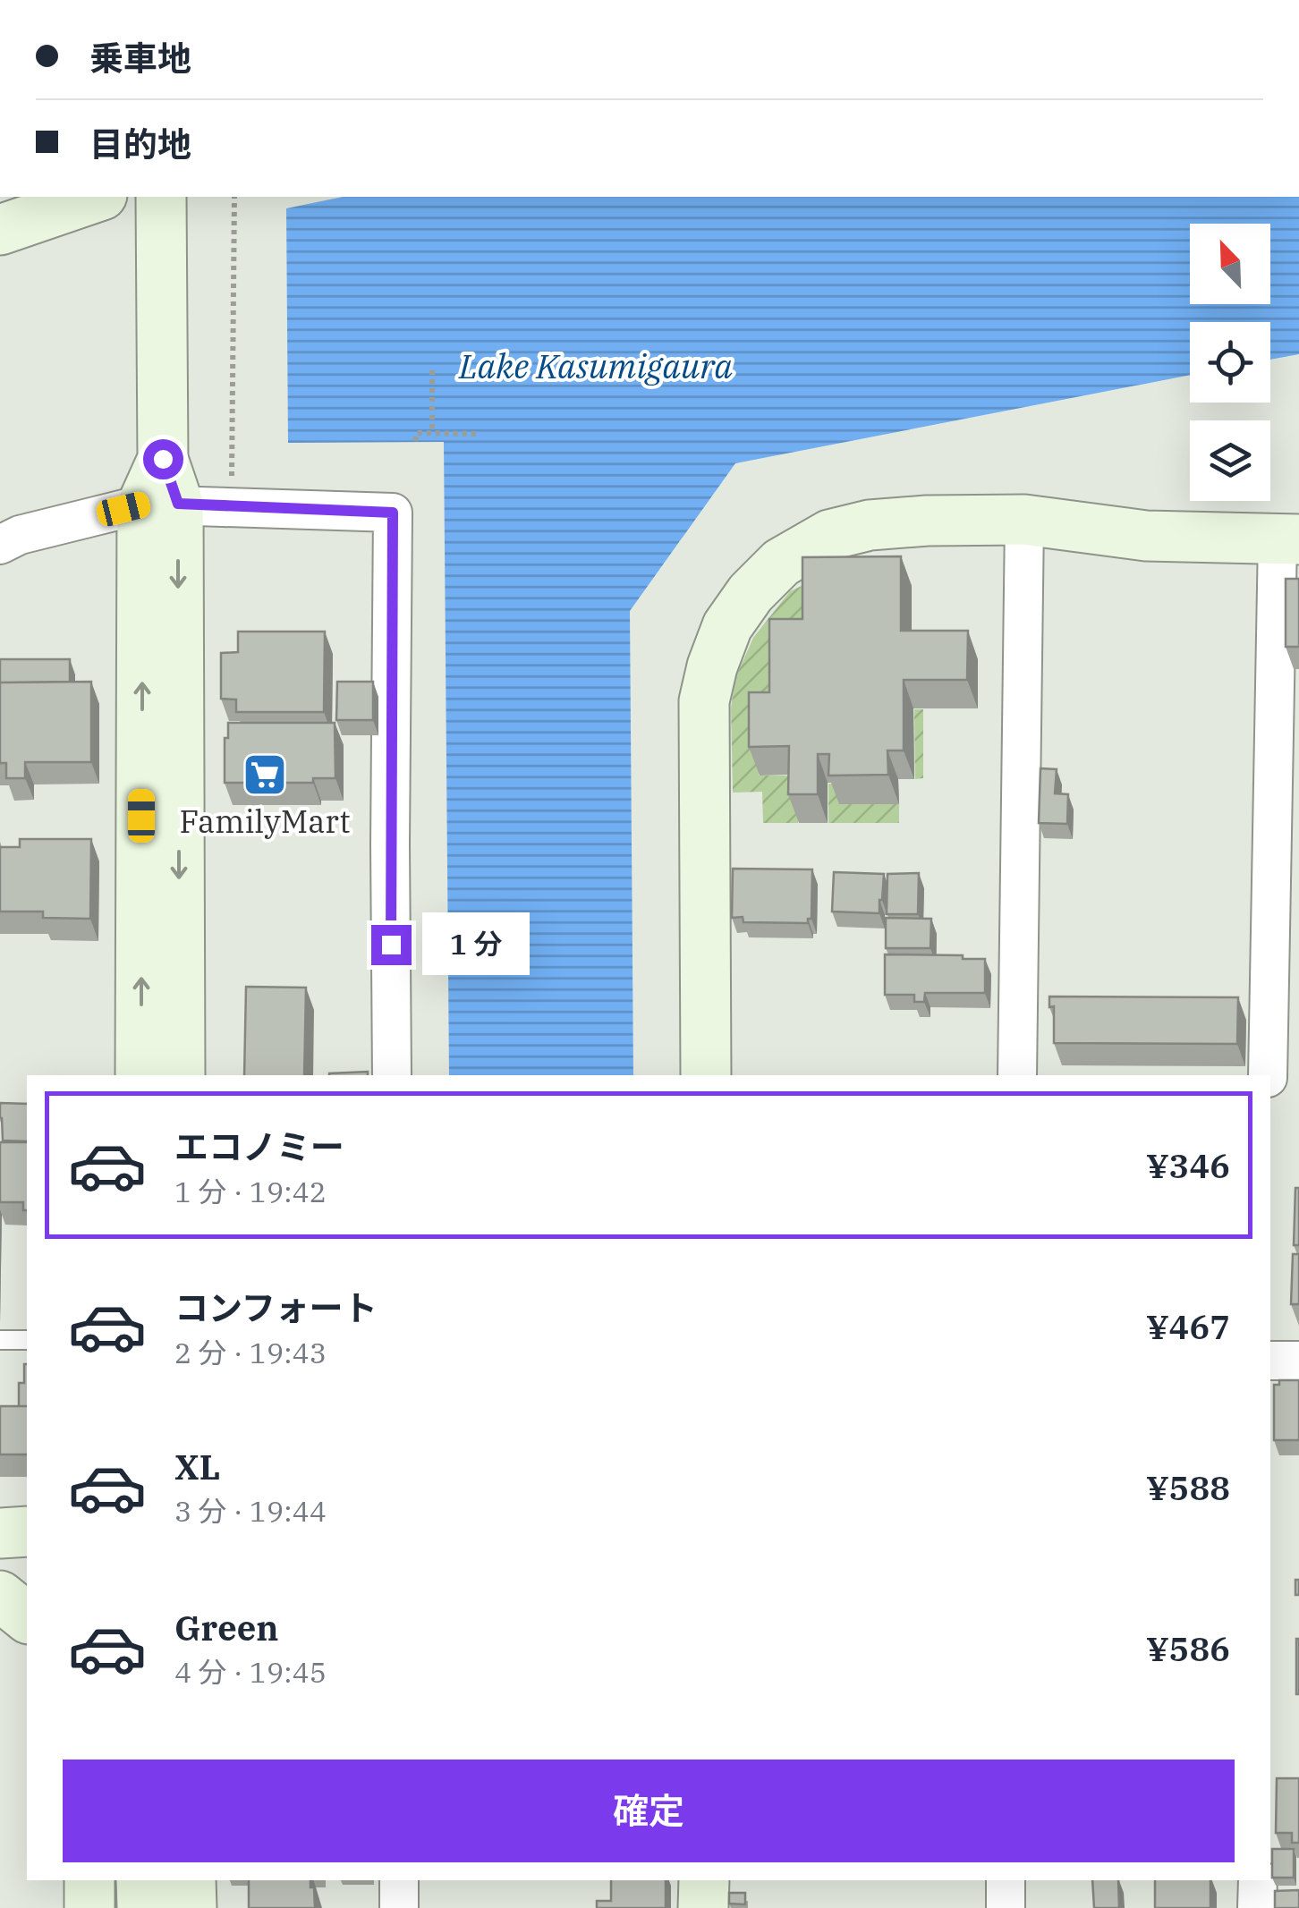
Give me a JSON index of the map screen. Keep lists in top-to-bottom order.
{
  "water": ["Lake Kasumigaura"],
  "places": {
    "supermarket": ["FamilyMart"]
  },
  "north": "top left",
  "page": {
    "banner": ["乗車地", "目的地"],
    "bubble": "1 分",
    "list": [
      {
        "name": "エコノミー",
        "note": "1 分 · 19:42",
        "value": "¥346"
      },
      {
        "name": "コンフォート",
        "note": "2 分 · 19:43",
        "value": "¥467"
      },
      {
        "name": "XL",
        "note": "3 分 · 19:44",
        "value": "¥588"
      },
      {
        "name": "Green",
        "note": "4 分 · 19:45",
        "value": "¥586"
      }
    ],
    "buttons": "確定"
  }
}
